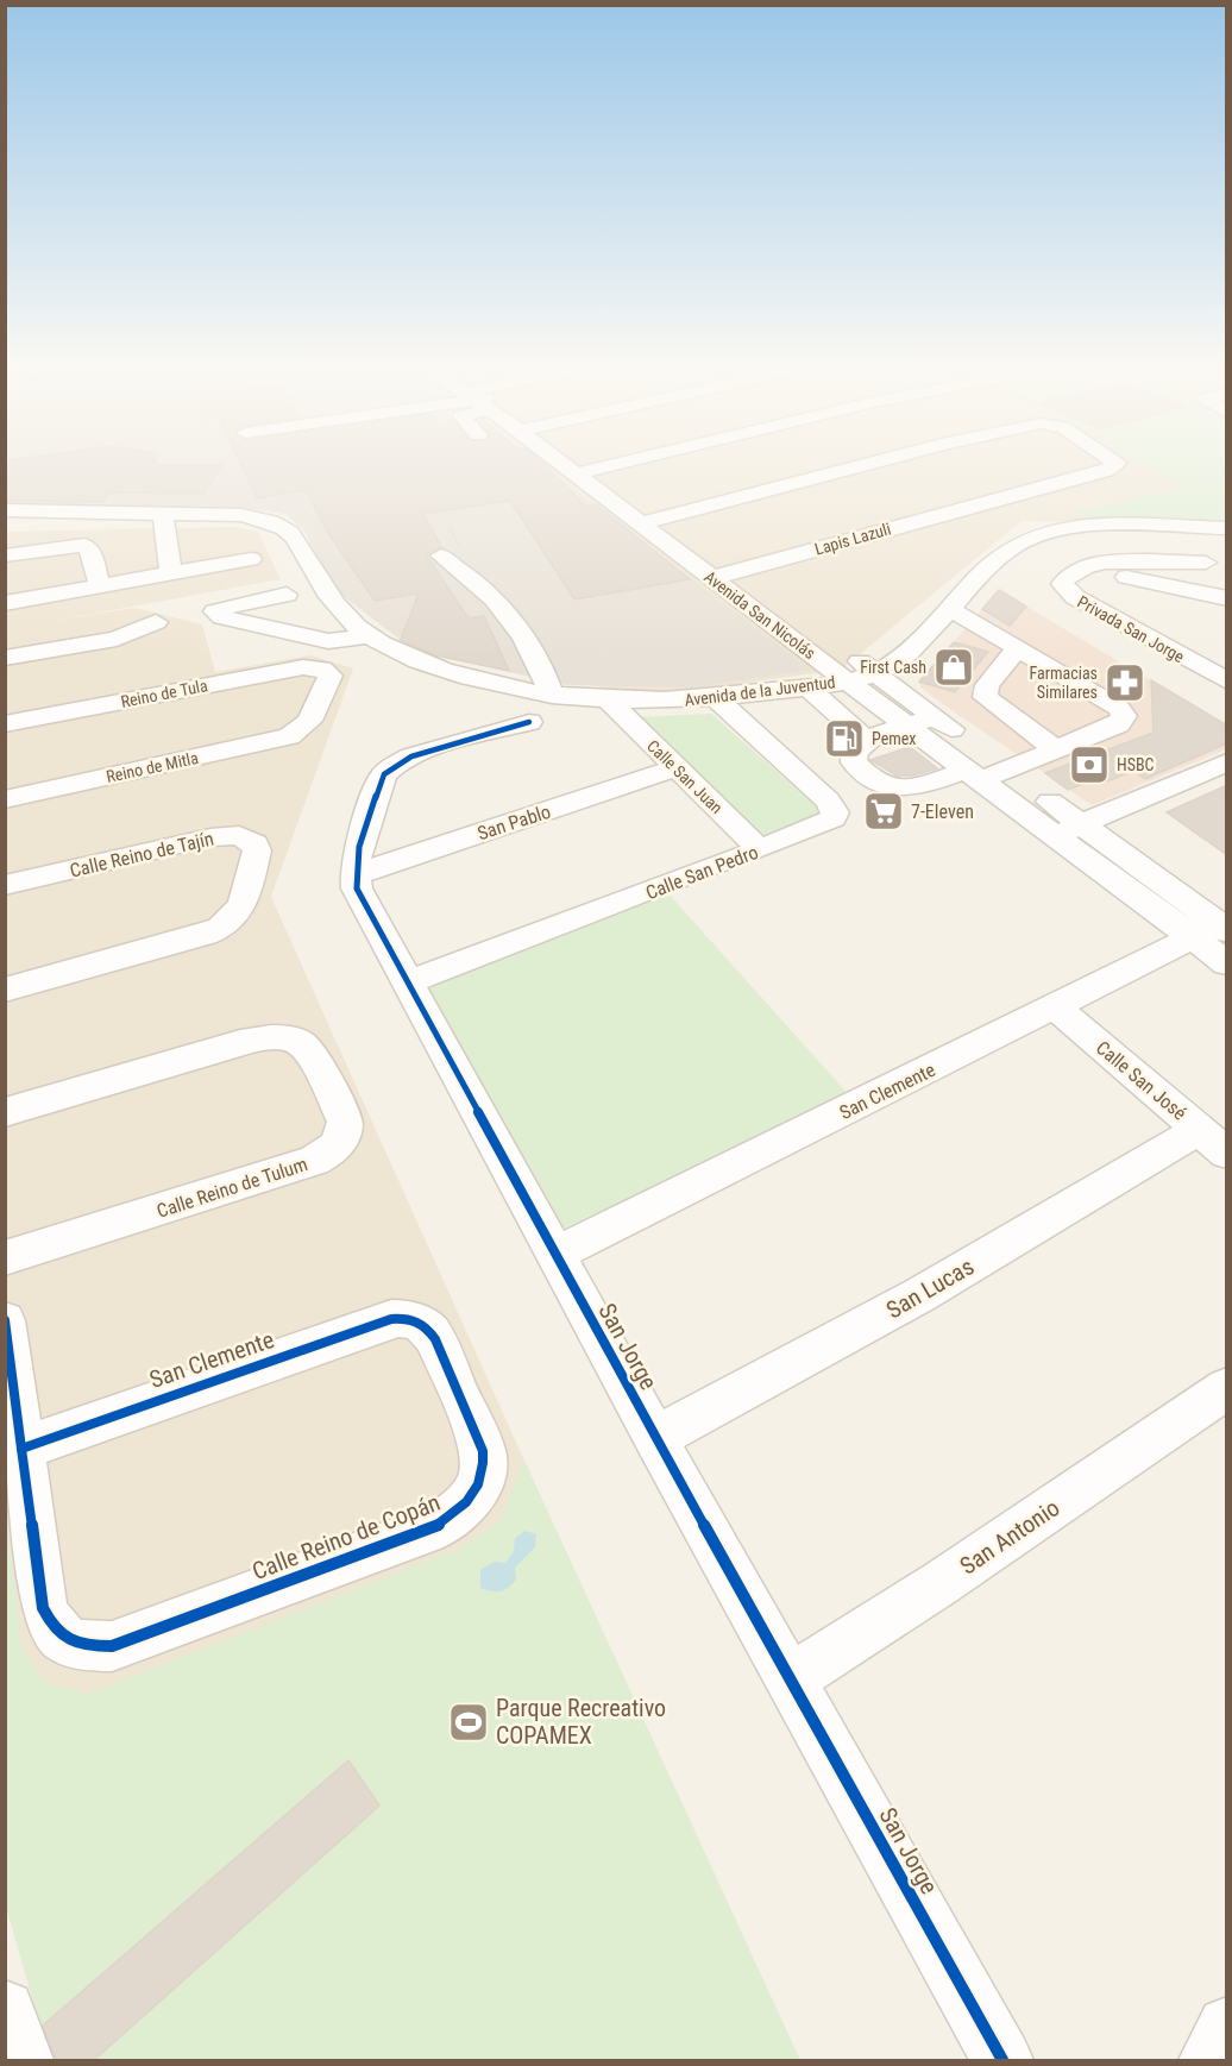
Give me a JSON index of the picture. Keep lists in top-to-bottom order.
{
  "streets": {
    "street": [
      "Lapis Lazuli",
      "Avenida San Nicolás",
      "Privada San Jorge",
      "Avenida de la Juventud",
      "Reino de Tula",
      "Reino de Mitla",
      "Calle San Juan",
      "San Pablo",
      "Calle Reino de Tajín",
      "Calle San Pedro",
      "Calle San José",
      "San Clemente",
      "Calle Reino de Tulum",
      "San Lucas",
      "San Jorge",
      "Calle Reino de Copán",
      "San Antonio"
    ]
  },
  "crossings": [
    ["Lapis Lazuli", "Avenida San Nicolás"],
    ["Avenida San Nicolás", "Avenida de la Juventud"],
    ["Avenida San Nicolás", "San Clemente"],
    ["Avenida de la Juventud", "Calle San Juan"],
    ["Avenida de la Juventud", "Calle San Pedro"],
    ["Reino de Tula", "Reino de Mitla"],
    ["Calle San Juan", "San Pablo"],
    ["Calle San Juan", "Calle San Pedro"],
    ["San Pablo", "San Jorge"],
    ["Calle San Pedro", "San Jorge"],
    ["Calle San José", "San Clemente"],
    ["Calle San José", "San Lucas"],
    ["San Clemente", "San Jorge"],
    ["San Clemente", "Calle Reino de Copán"],
    ["San Lucas", "San Jorge"],
    ["San Jorge", "San Antonio"]
  ],
  "places": {
    "shop": ["First Cash"],
    "pharmacy": ["Farmacias Similares"],
    "fuel station": ["Pemex"],
    "bank": ["HSBC"],
    "supermarket": ["7-Eleven"],
    "sports": ["Parque Recreativo COPAMEX"]
  }
}
